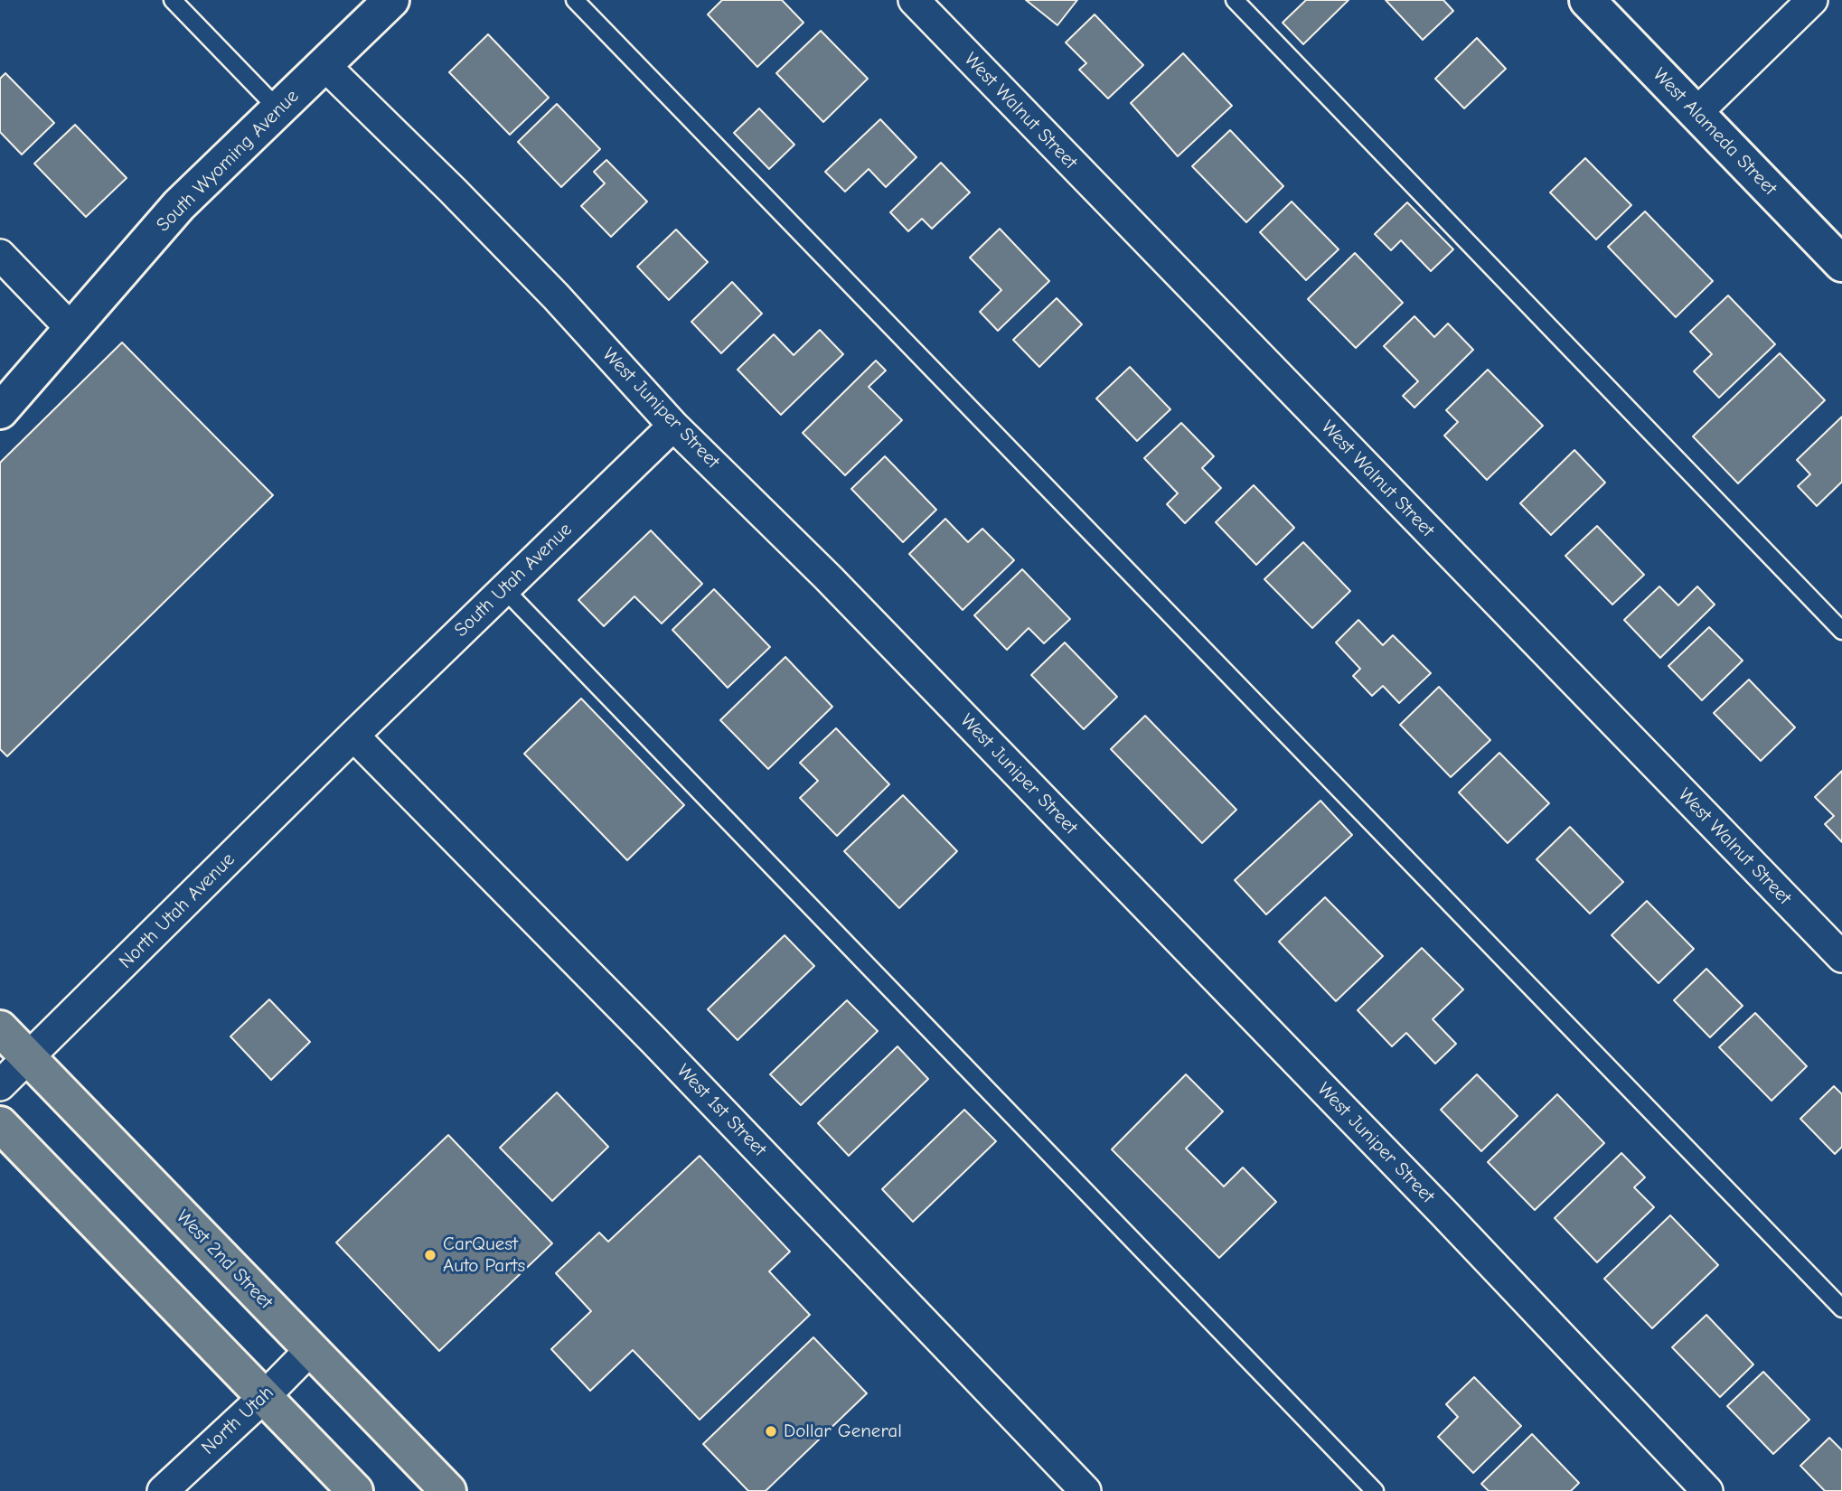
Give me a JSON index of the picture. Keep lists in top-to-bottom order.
{
  "streets": {
    "main road": ["West 2nd Street"],
    "street": [
      "West Walnut Street",
      "West Alameda Street",
      "South Wyoming Avenue",
      "West Juniper Street",
      "South Utah Avenue",
      "North Utah Avenue",
      "West 1st Street",
      "North Utah"
    ]
  },
  "crossings": [
    ["South Wyoming Avenue", "West Juniper Street"],
    ["West Juniper Street", "South Utah Avenue"],
    ["South Utah Avenue", "North Utah Avenue"],
    ["South Utah Avenue", "West 1st Street"],
    ["North Utah Avenue", "West 1st Street"],
    ["North Utah Avenue", "West 2nd Street"],
    ["West 2nd Street", "North Utah"]
  ],
  "places": ["CarQuest Auto Parts", "Dollar General"]
}
